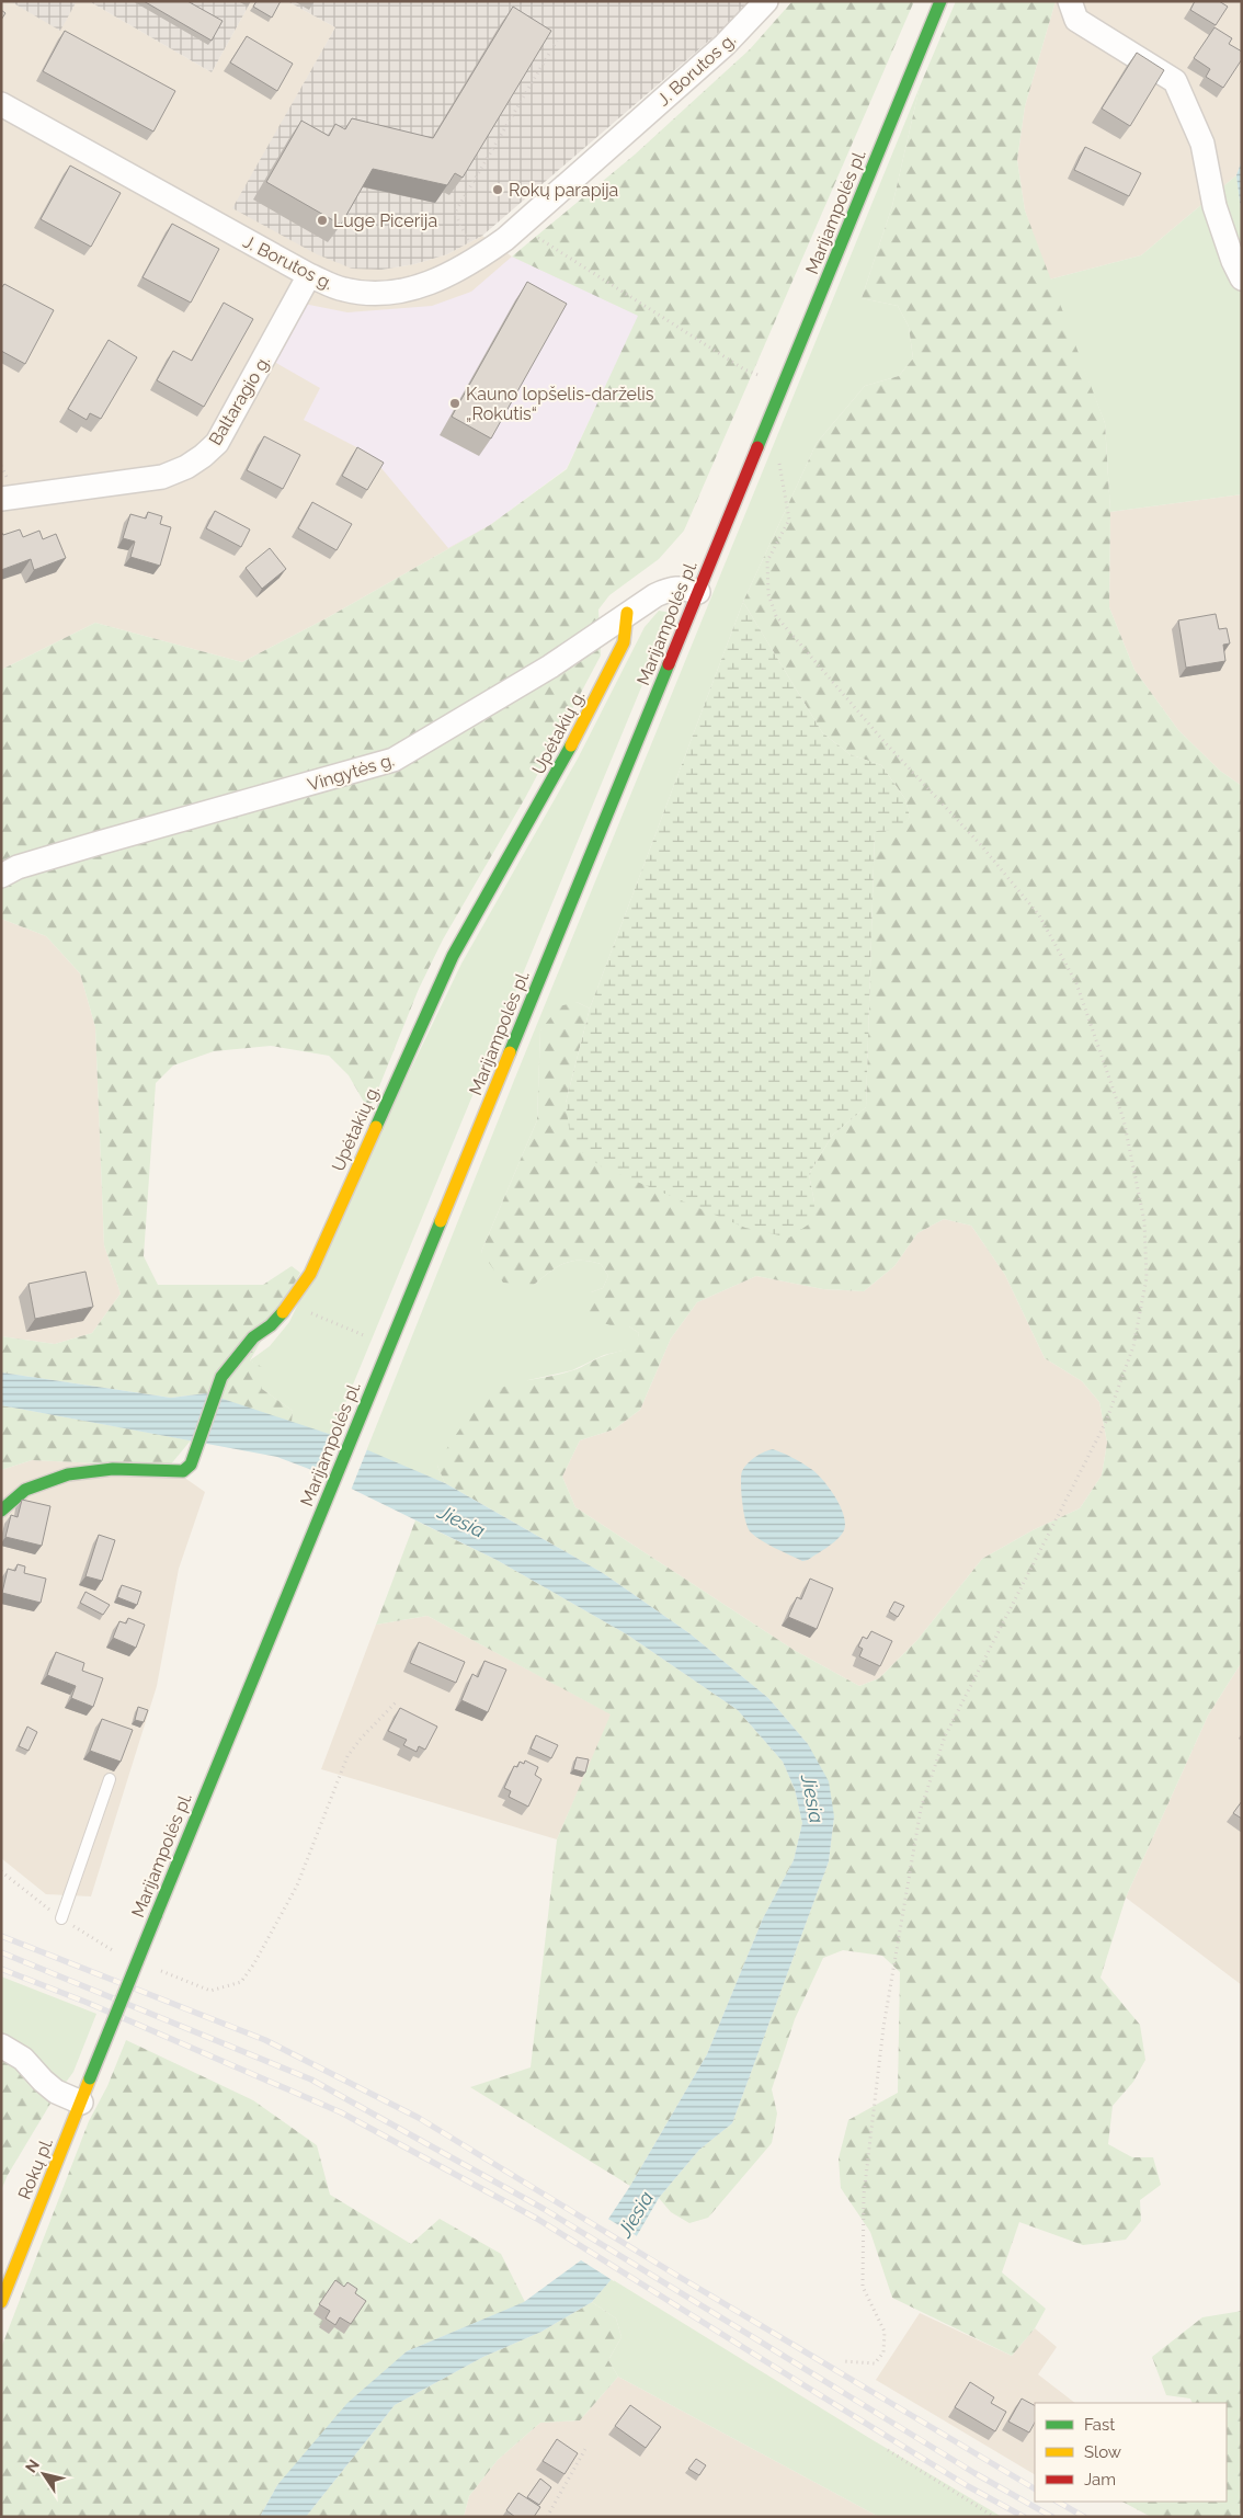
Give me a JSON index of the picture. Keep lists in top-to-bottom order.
{
  "streets": {
    "main road": ["Marijampolės pl.", "Upėtakių g.", "Rokų pl."],
    "street": ["J. Borutos g.", "Baltaragio g.", "Vingytės g."]
  },
  "crossings": [
    ["J. Borutos g.", "Baltaragio g."],
    ["Marijampolės pl.", "Vingytės g."],
    ["Marijampolės pl.", "Rokų pl."],
    ["Upėtakių g.", "Vingytės g."]
  ],
  "water": ["Jiesia"],
  "places": ["Rokų parapija", "Luge Picerija", "Kauno lopšelis-darželis „Rokutis“"],
  "legend": ["Fast", "Slow", "Jam"],
  "north": "top left"
}
